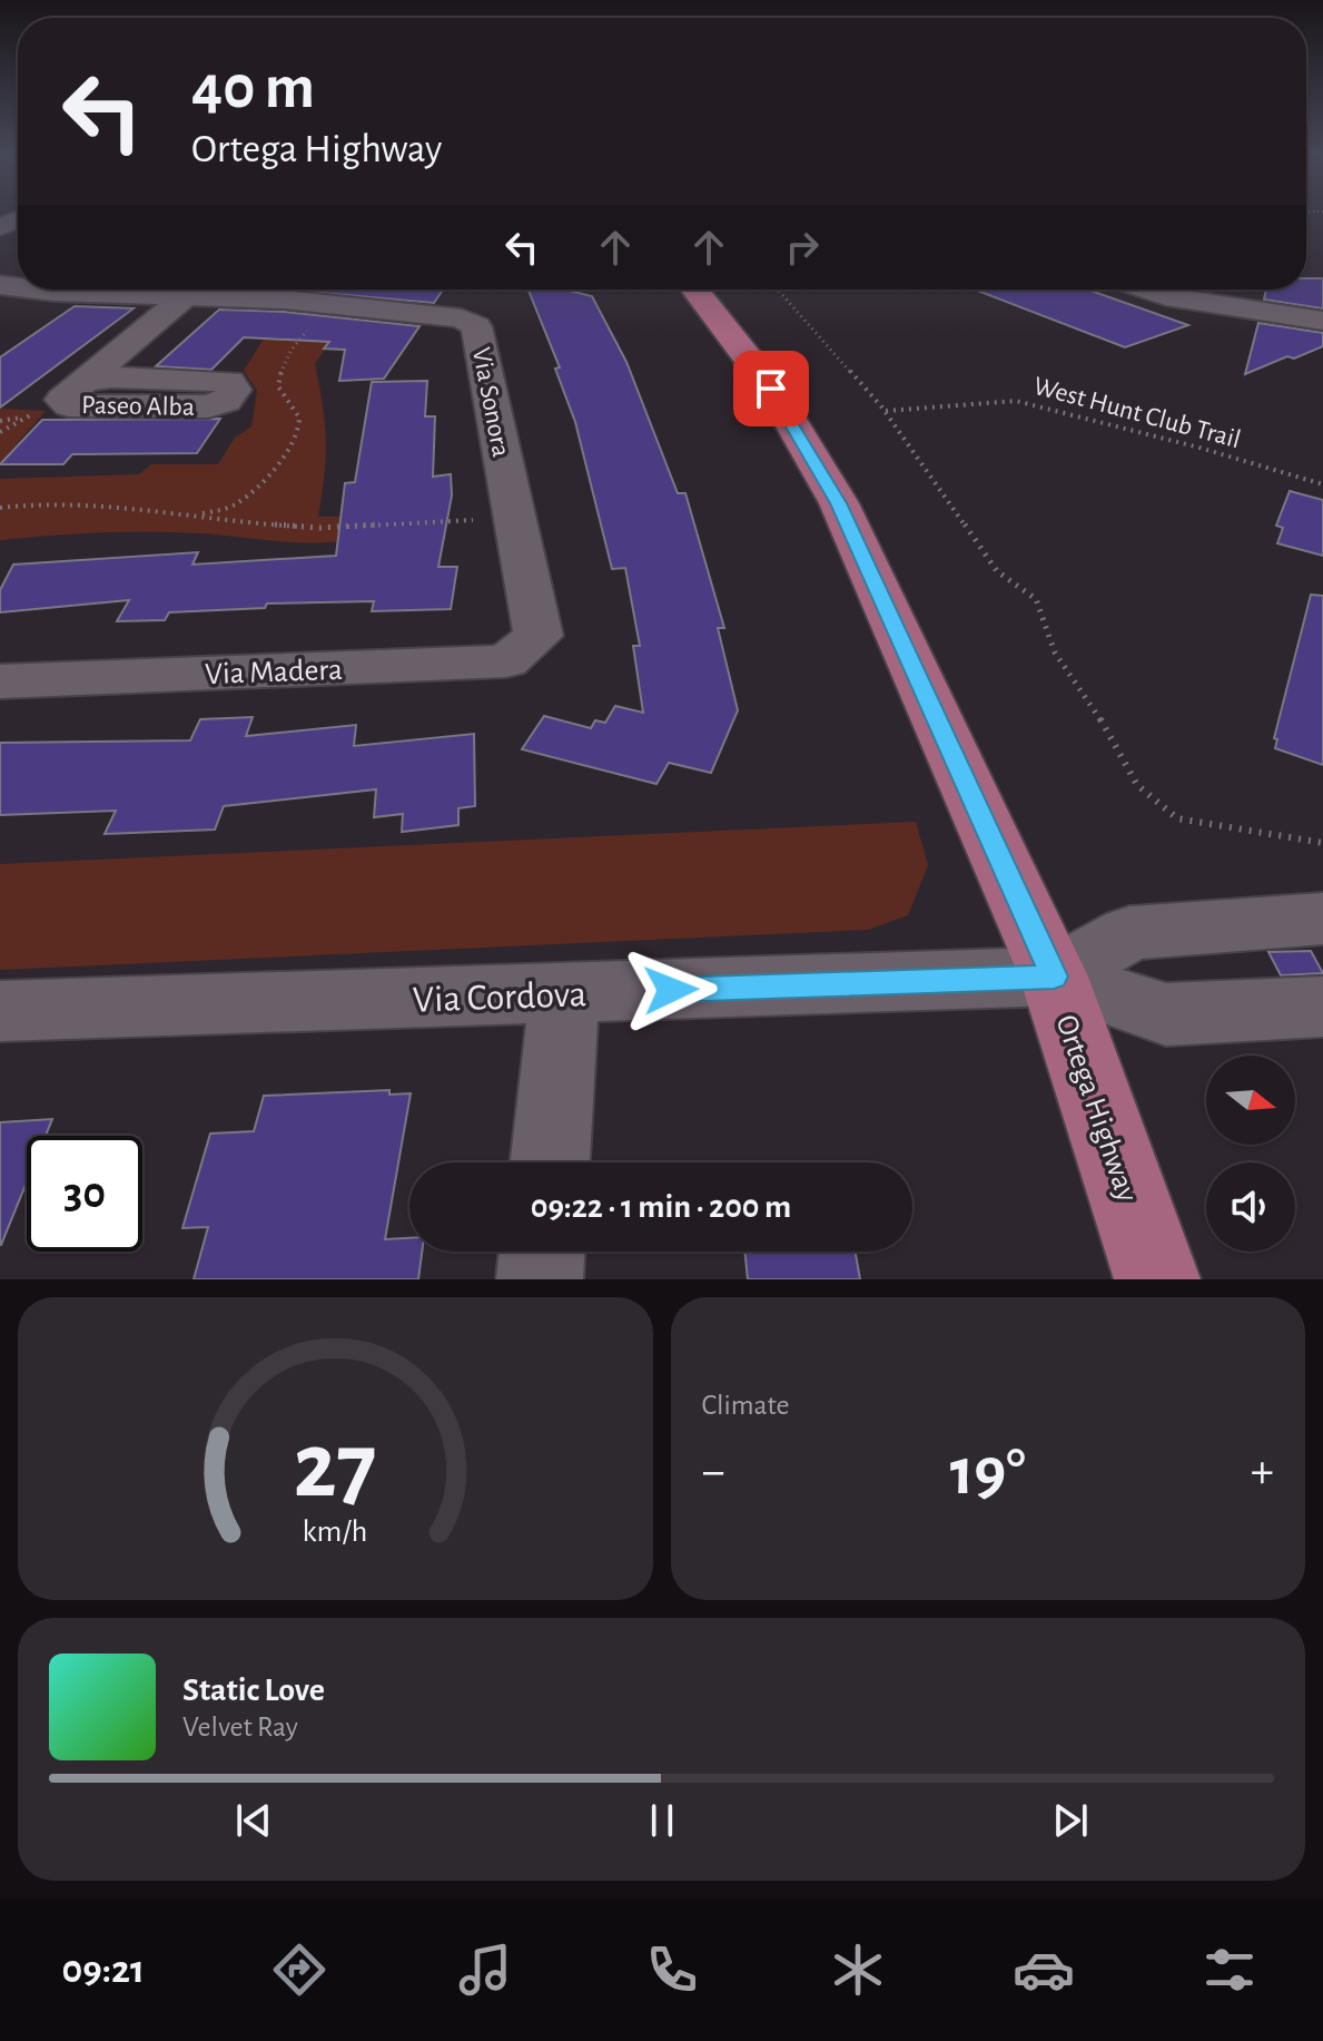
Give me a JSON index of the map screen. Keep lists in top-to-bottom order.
{
  "streets": {
    "main road": ["Ortega Highway"],
    "street": [
      "Via Sonora",
      "Paseo Alba",
      "Via Madera",
      "Via Cordova"
    ],
    "path": ["West Hunt Club Trail"]
  },
  "crossings": [
    ["Via Sonora", "Paseo Alba"],
    ["Via Sonora", "Via Madera"],
    ["Via Cordova", "Ortega Highway"]
  ],
  "north": "right",
  "page": {
    "turn": ["40 m", "Ortega Highway"],
    "limit": "30",
    "trip": "09:22 · 1 min · 200 m",
    "tile": "Climate",
    "heat": ["−", "19°", "+"],
    "song": ["Static Love", "Velvet Ray"],
    "tabs": "09:21",
    "gauge": ["27", "km/h"]
  }
}
